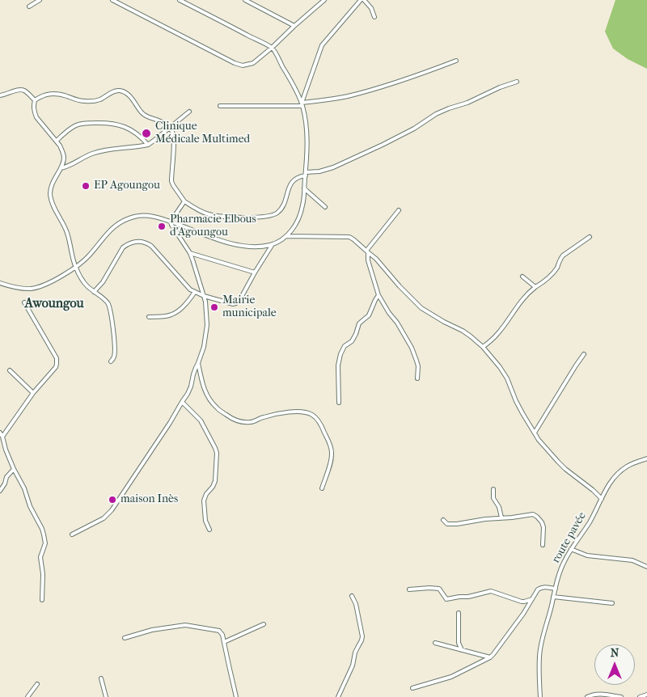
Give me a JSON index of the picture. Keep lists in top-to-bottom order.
{
  "streets": {
    "street": ["route pavée"]
  },
  "districts": ["Awoungou"],
  "places": [
    "Clinique Médicale Multimed",
    "EP Agoungou",
    "Pharmacie Elbous d'Agoungou",
    "Mairie municipale",
    "maison Inès"
  ],
  "north": "top"
}
